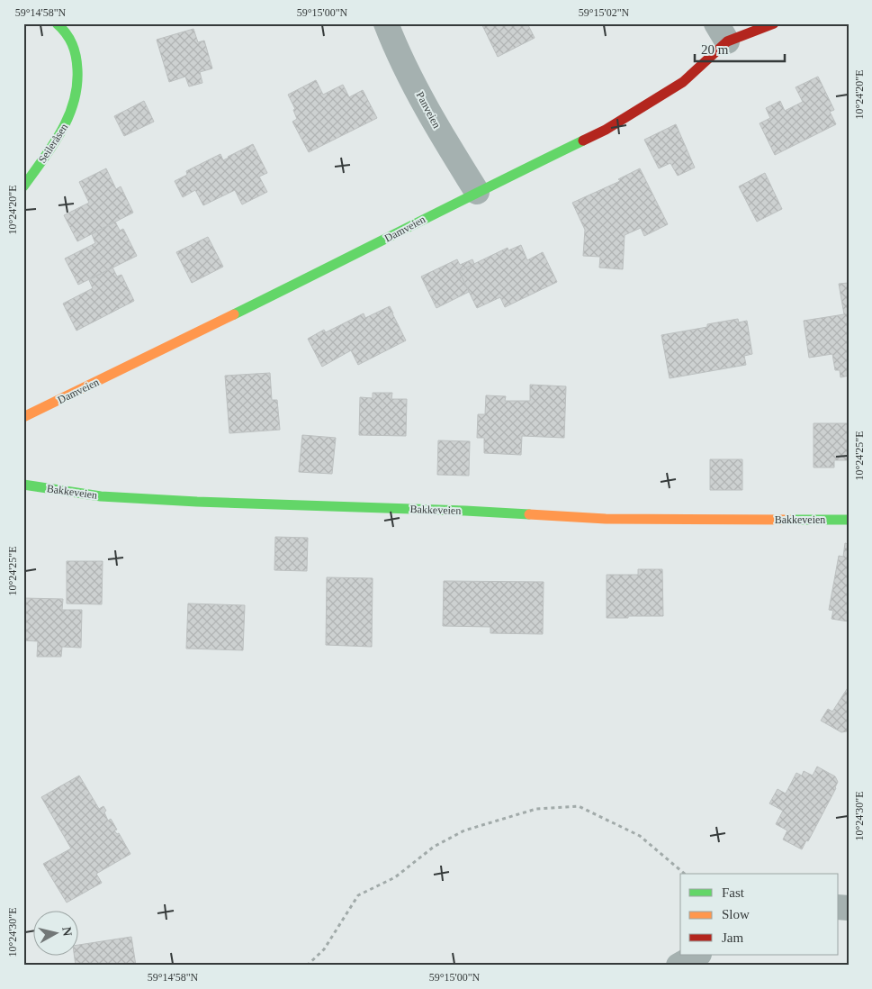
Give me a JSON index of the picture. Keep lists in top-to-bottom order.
{
  "streets": {
    "street": [
      "Panveien",
      "Seileråsen",
      "Damveien",
      "Bakkeveien"
    ]
  },
  "crossings": [
    ["Panveien", "Damveien"]
  ],
  "legend": ["Fast", "Slow", "Jam"],
  "scale_bar": "20 m",
  "north": "right",
  "coordinates": [
    "59°14'58\"N",
    "59°15'00\"N",
    "59°15'02\"N",
    "10°24'20\"E",
    "10°24'25\"E",
    "10°24'30\"E"
  ]
}
